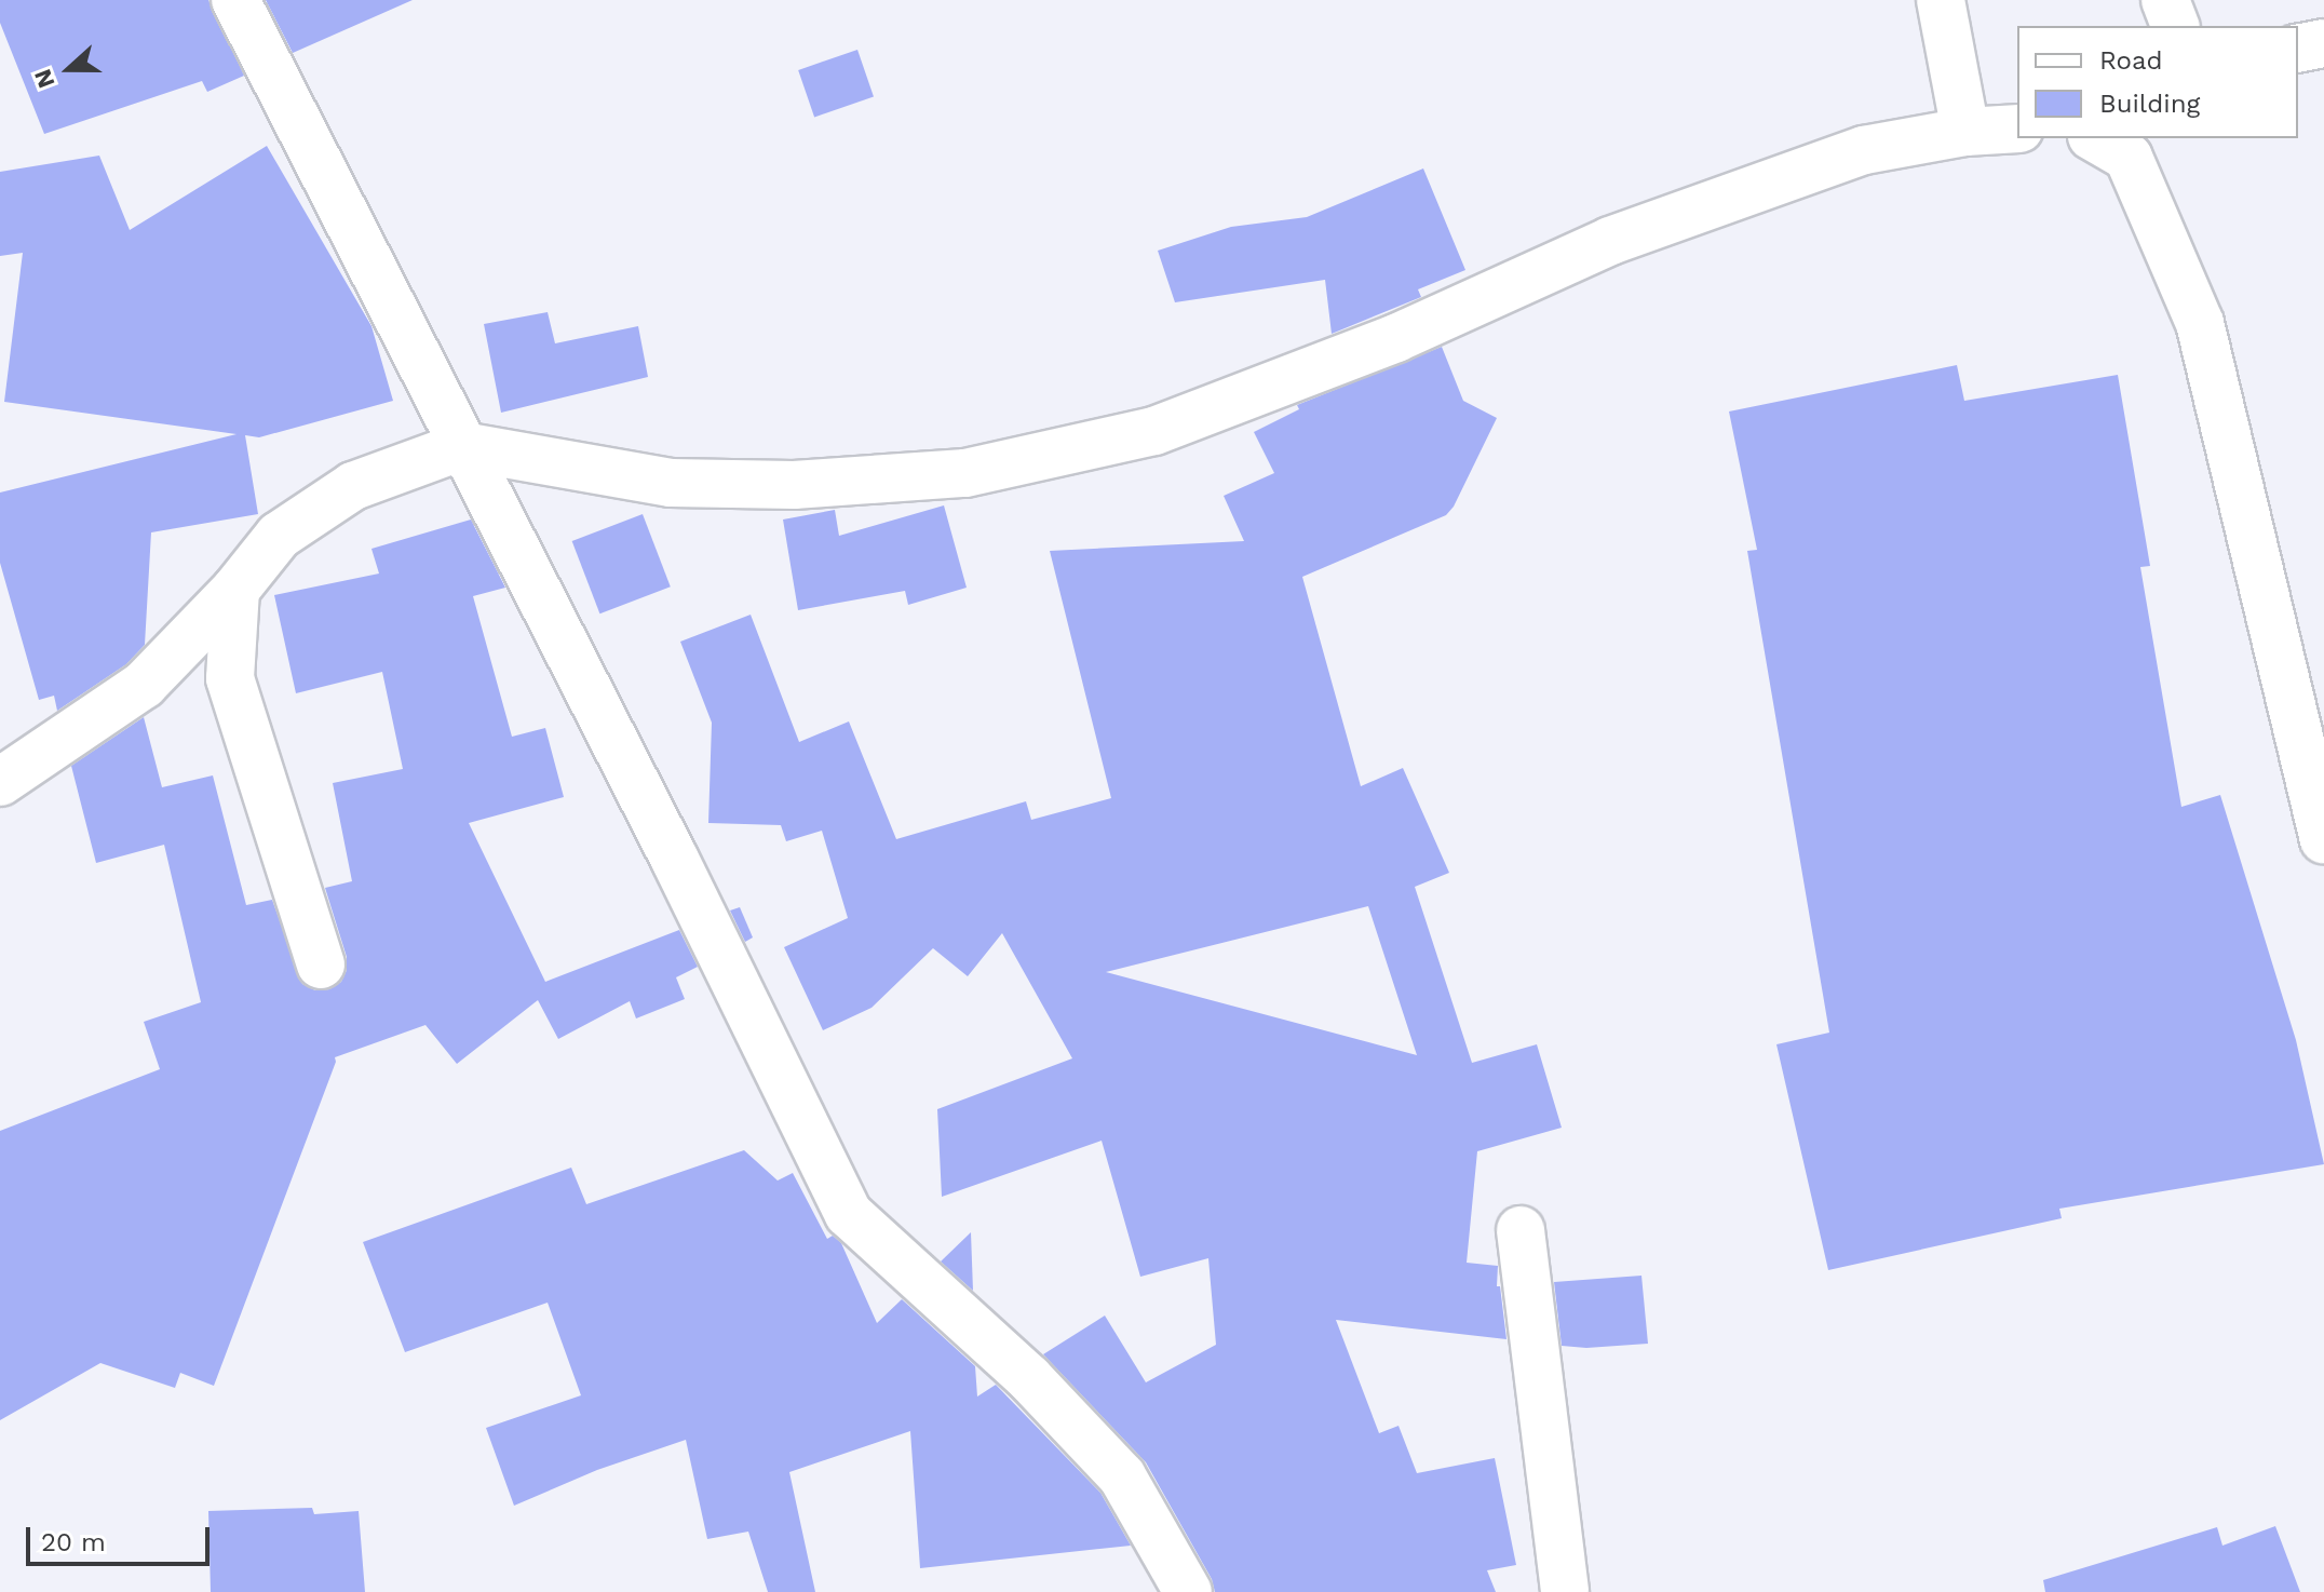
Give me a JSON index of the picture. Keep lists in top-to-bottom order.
{
  "legend": ["Road", "Building"],
  "scale_bar": "20 m",
  "north": "left"
}
